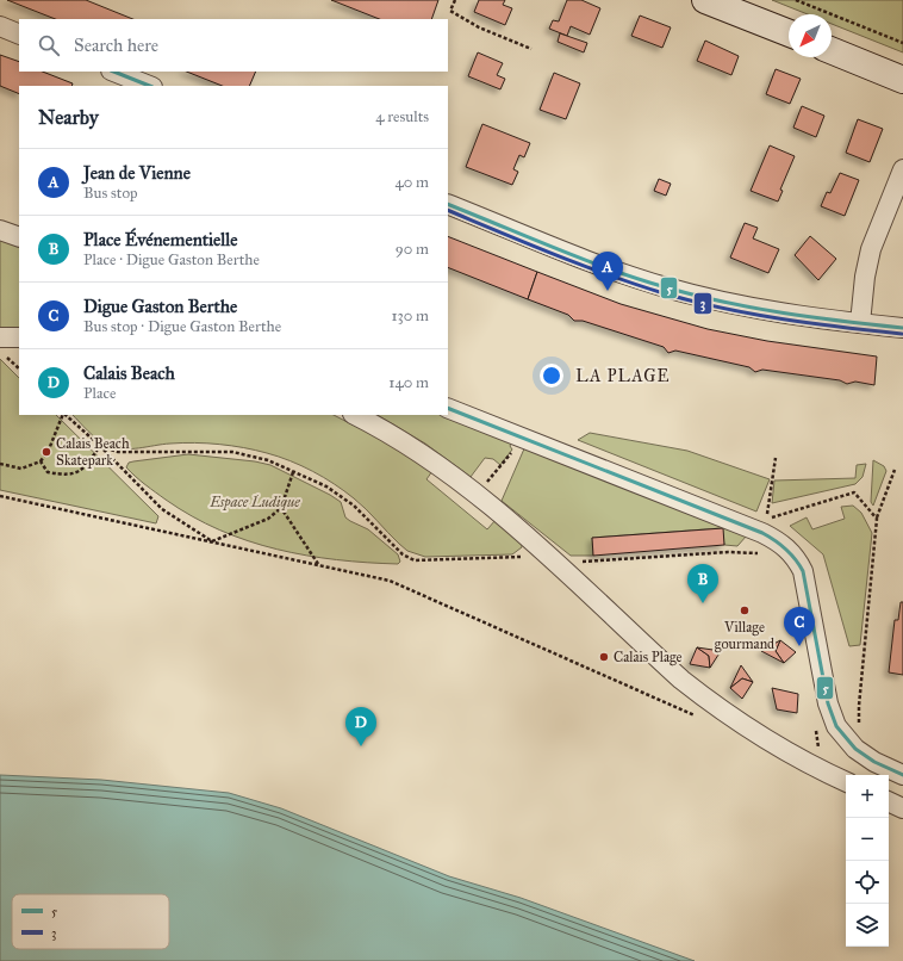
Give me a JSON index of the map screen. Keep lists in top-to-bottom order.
{
  "districts": ["LA PLAGE"],
  "parks": ["Espace Ludique"],
  "places": ["Calais Beach Skatepark", "Village gourmand", "Calais Plage"],
  "lines": ["transit line 5", "transit line 3"],
  "legend": ["5", "3"],
  "north": "bottom left",
  "page": {
    "search": "Search here",
    "heading": ["Nearby", "4 results"],
    "list": [
      {
        "mark": "A",
        "name": "Jean de Vienne",
        "note": "Bus stop",
        "value": "40 m"
      },
      {
        "mark": "B",
        "name": "Place Événementielle",
        "note": "Place · Digue Gaston Berthe",
        "value": "90 m"
      },
      {
        "mark": "C",
        "name": "Digue Gaston Berthe",
        "note": "Bus stop · Digue Gaston Berthe",
        "value": "130 m"
      },
      {
        "mark": "D",
        "name": "Calais Beach",
        "note": "Place",
        "value": "140 m"
      }
    ],
    "pins": [
      "A",
      "B",
      "C",
      "D"
    ],
    "map_buttons": ["+", "−"]
  }
}
